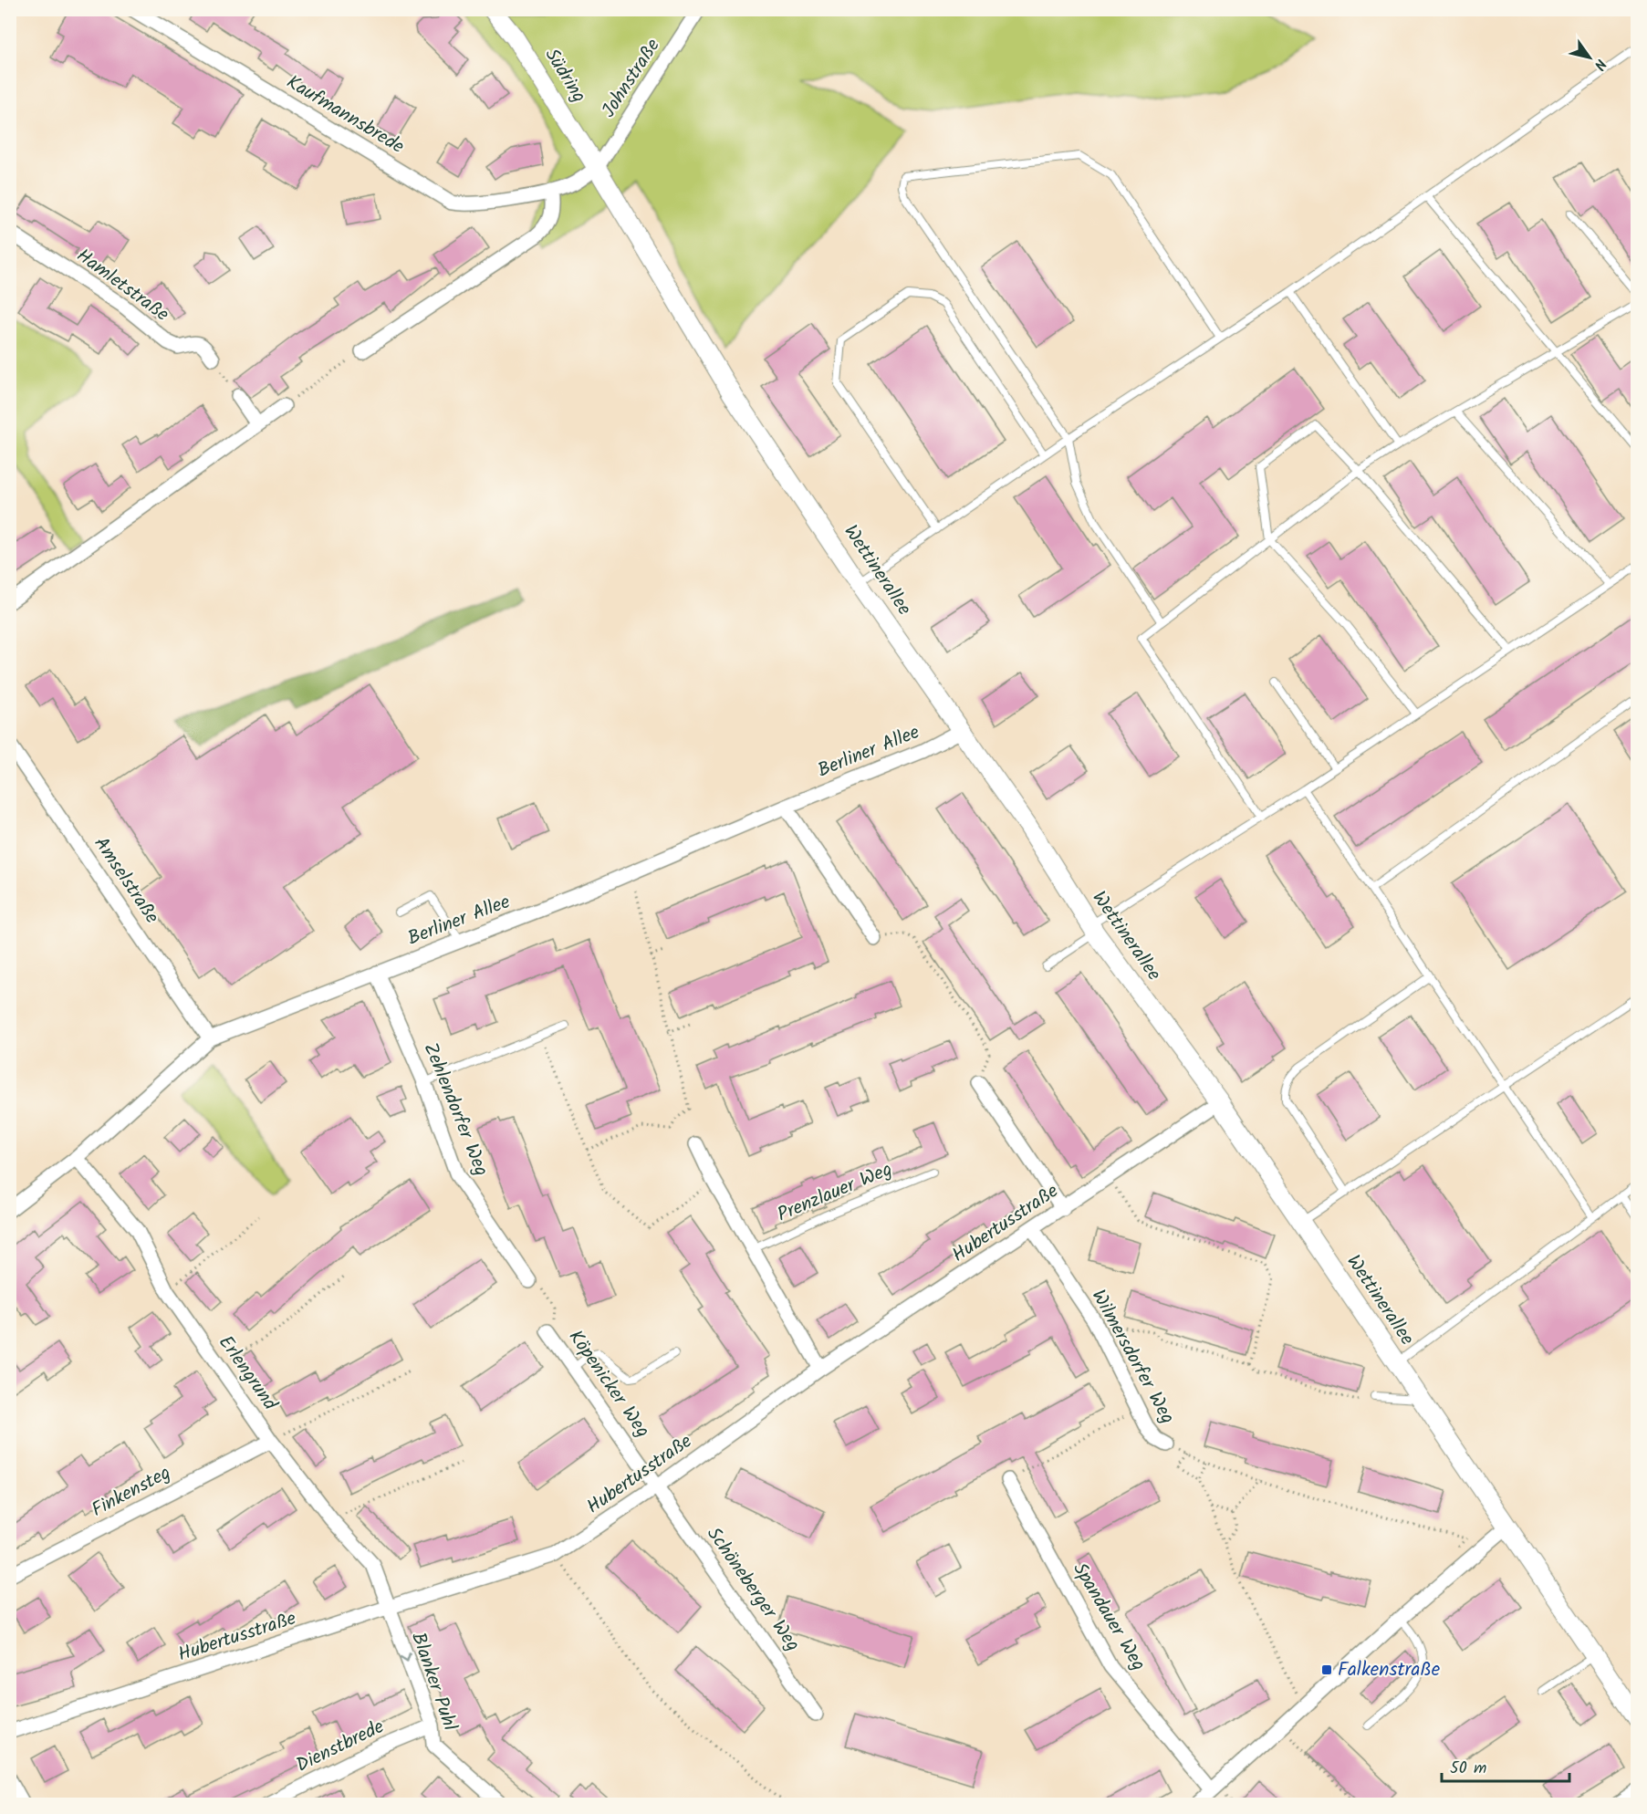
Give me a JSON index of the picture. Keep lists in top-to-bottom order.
{
  "streets": {
    "street": [
      "Südring",
      "Johnstraße",
      "Kaufmannsbrede",
      "Hamletstraße",
      "Wettinerallee",
      "Berliner Allee",
      "Amselstraße",
      "Zehlendorfer Weg",
      "Hubertusstraße",
      "Wilmersdorfer Weg",
      "Erlengrund",
      "Köpenicker Weg",
      "Finkensteg",
      "Schöneberger Weg",
      "Spandauer Weg",
      "Blanker Puhl",
      "Dienstbrede"
    ],
    "lane": ["Prenzlauer Weg"]
  },
  "crossings": [
    ["Südring", "Johnstraße"],
    ["Südring", "Kaufmannsbrede"],
    ["Südring", "Wettinerallee"],
    ["Johnstraße", "Kaufmannsbrede"],
    ["Johnstraße", "Wettinerallee"],
    ["Kaufmannsbrede", "Wettinerallee"],
    ["Wettinerallee", "Berliner Allee"],
    ["Wettinerallee", "Hubertusstraße"],
    ["Berliner Allee", "Amselstraße"],
    ["Berliner Allee", "Zehlendorfer Weg"],
    ["Berliner Allee", "Erlengrund"],
    ["Hubertusstraße", "Wilmersdorfer Weg"],
    ["Hubertusstraße", "Erlengrund"],
    ["Hubertusstraße", "Köpenicker Weg"],
    ["Hubertusstraße", "Schöneberger Weg"],
    ["Hubertusstraße", "Blanker Puhl"],
    ["Erlengrund", "Finkensteg"],
    ["Erlengrund", "Blanker Puhl"],
    ["Köpenicker Weg", "Schöneberger Weg"],
    ["Blanker Puhl", "Dienstbrede"]
  ],
  "one_way": ["Blanker Puhl"],
  "places": {
    "transit": ["Falkenstraße"]
  },
  "scale_bar": "50 m",
  "north": "bottom right"
}
